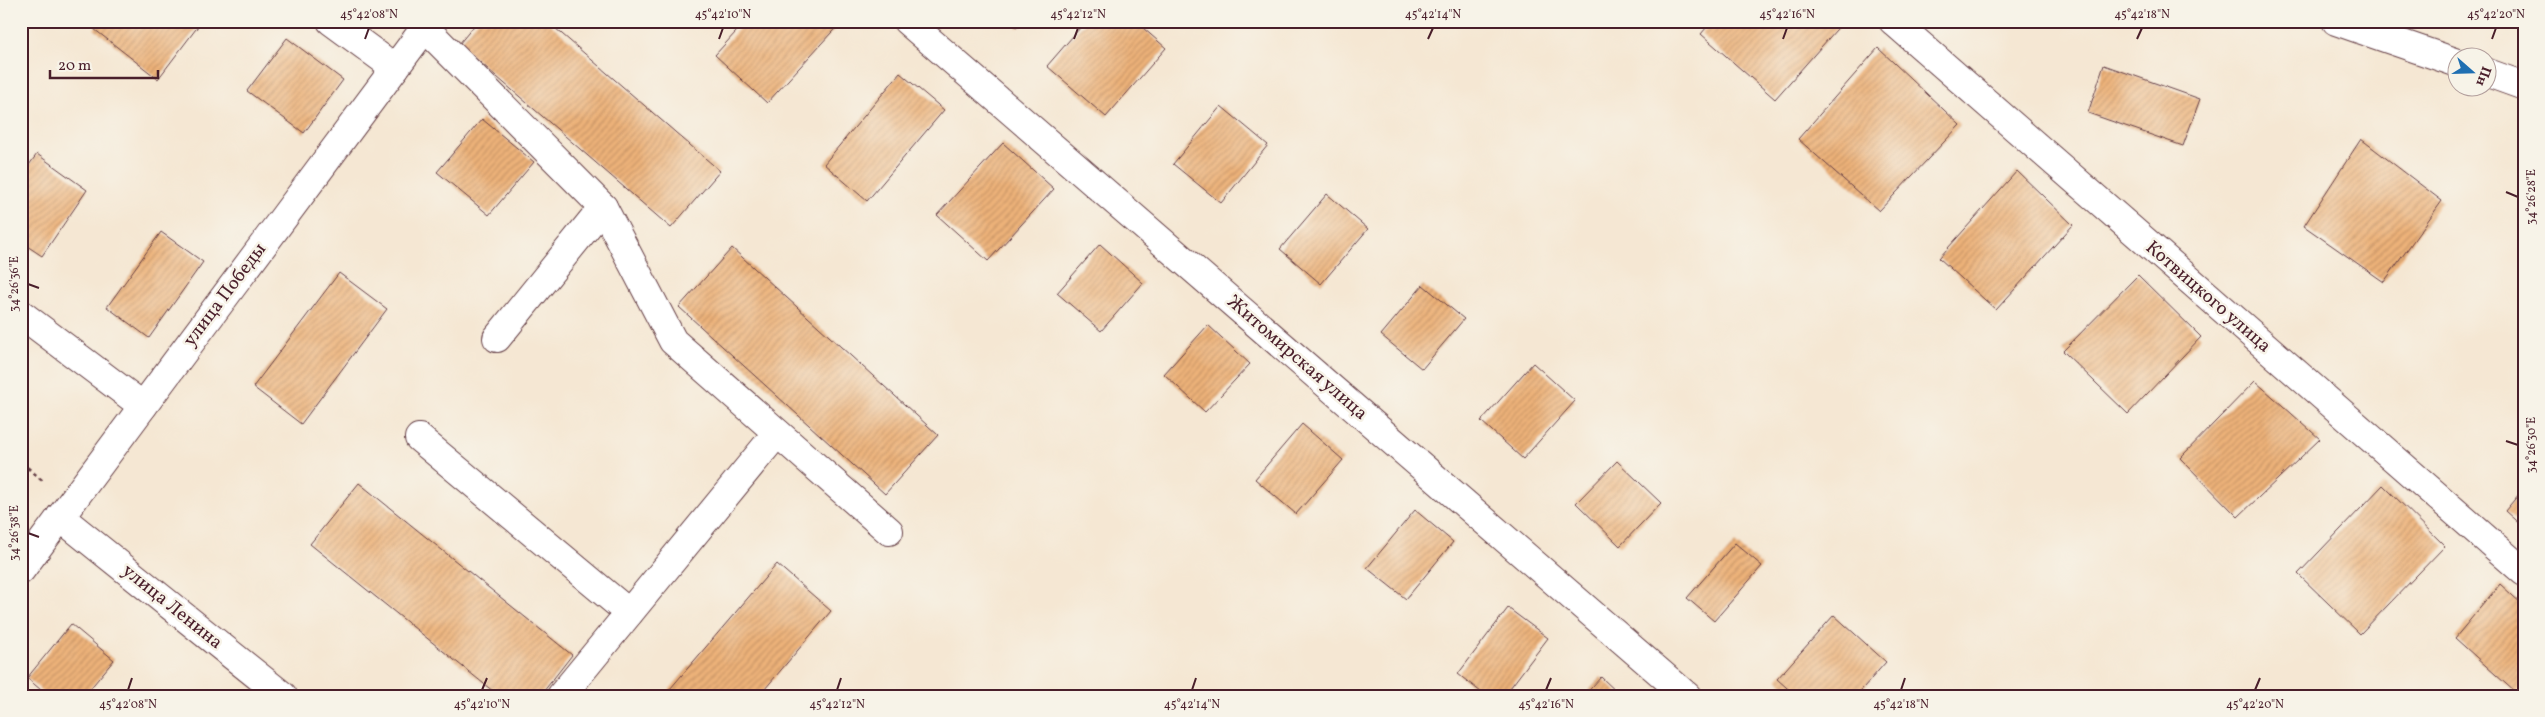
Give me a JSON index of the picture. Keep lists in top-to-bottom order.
{
  "streets": {
    "main road": [
      "улица Победы",
      "Котвицкого улица",
      "Житомирская улица",
      "улица Ленина"
    ]
  },
  "crossings": [
    ["улица Победы", "улица Ленина"]
  ],
  "scale_bar": "20 m",
  "north": "right",
  "coordinates": [
    "45°42'08\"N",
    "45°42'10\"N",
    "45°42'12\"N",
    "45°42'14\"N",
    "45°42'16\"N",
    "45°42'18\"N",
    "45°42'20\"N",
    "34°26'28\"E",
    "34°26'36\"E",
    "34°26'30\"E",
    "34°26'38\"E"
  ]
}
